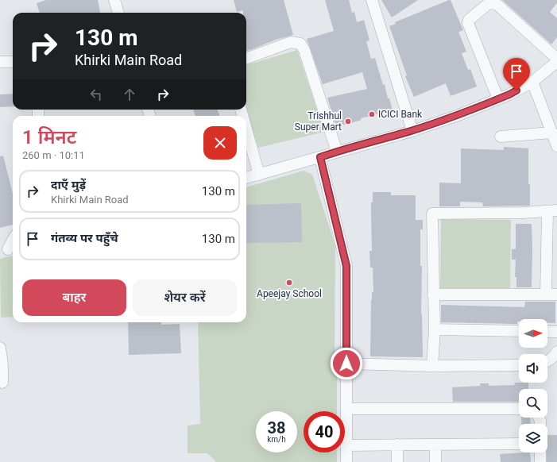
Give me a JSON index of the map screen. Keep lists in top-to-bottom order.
{
  "places": ["ICICI Bank", "Trishhul Super Mart", "Apeejay School"],
  "north": "right",
  "page": {
    "turn": ["130 m", "Khirki Main Road"],
    "heading": ["1 मिनट", "260 m · 10:11"],
    "list": [
      {
        "name": "दाएँ मुड़ें",
        "note": "Khirki Main Road",
        "value": "130 m"
      },
      {
        "name": "गंतव्य पर पहुँचे",
        "value": "130 m"
      }
    ],
    "buttons": ["बाहर", "शेयर करें"],
    "speed": "38 km/h",
    "limit": "40"
  }
}
